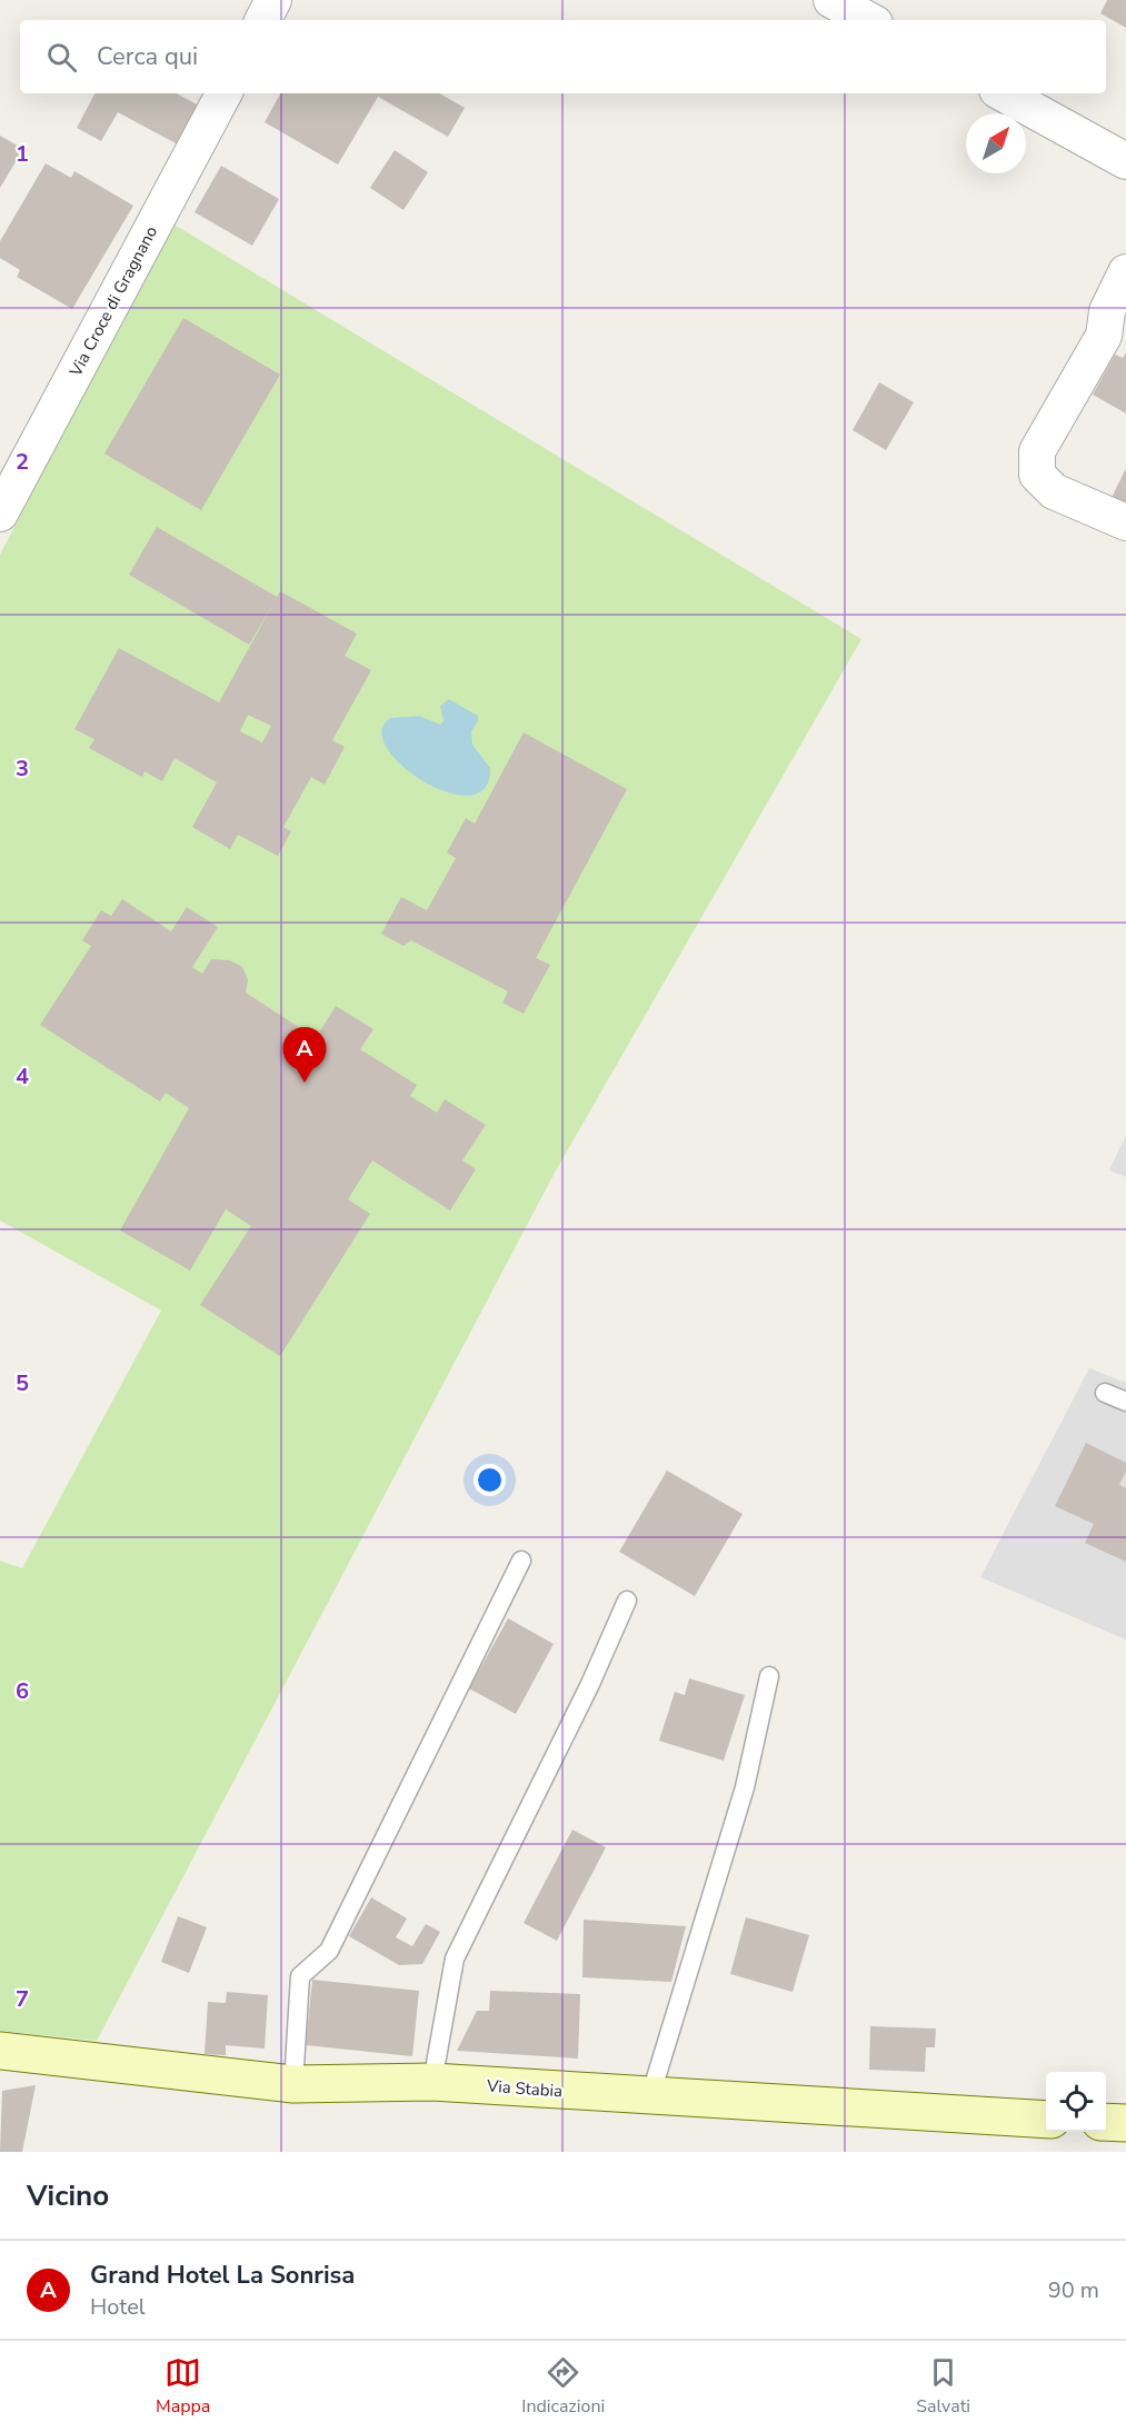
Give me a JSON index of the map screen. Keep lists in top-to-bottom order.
{
  "streets": {
    "main road": ["Via Stabia"],
    "street": ["Via Croce di Gragnano"]
  },
  "north": "top right",
  "page": {
    "search": "Cerca qui",
    "pins": "A",
    "heading": "Vicino",
    "list": [
      {
        "mark": "A",
        "name": "Grand Hotel La Sonrisa",
        "note": "Hotel",
        "value": "90 m"
      }
    ],
    "nav": ["Mappa", "Indicazioni", "Salvati"]
  },
  "grid": {
    "rows": [
      "1",
      "2",
      "3",
      "4",
      "5",
      "6",
      "7"
    ]
  }
}
